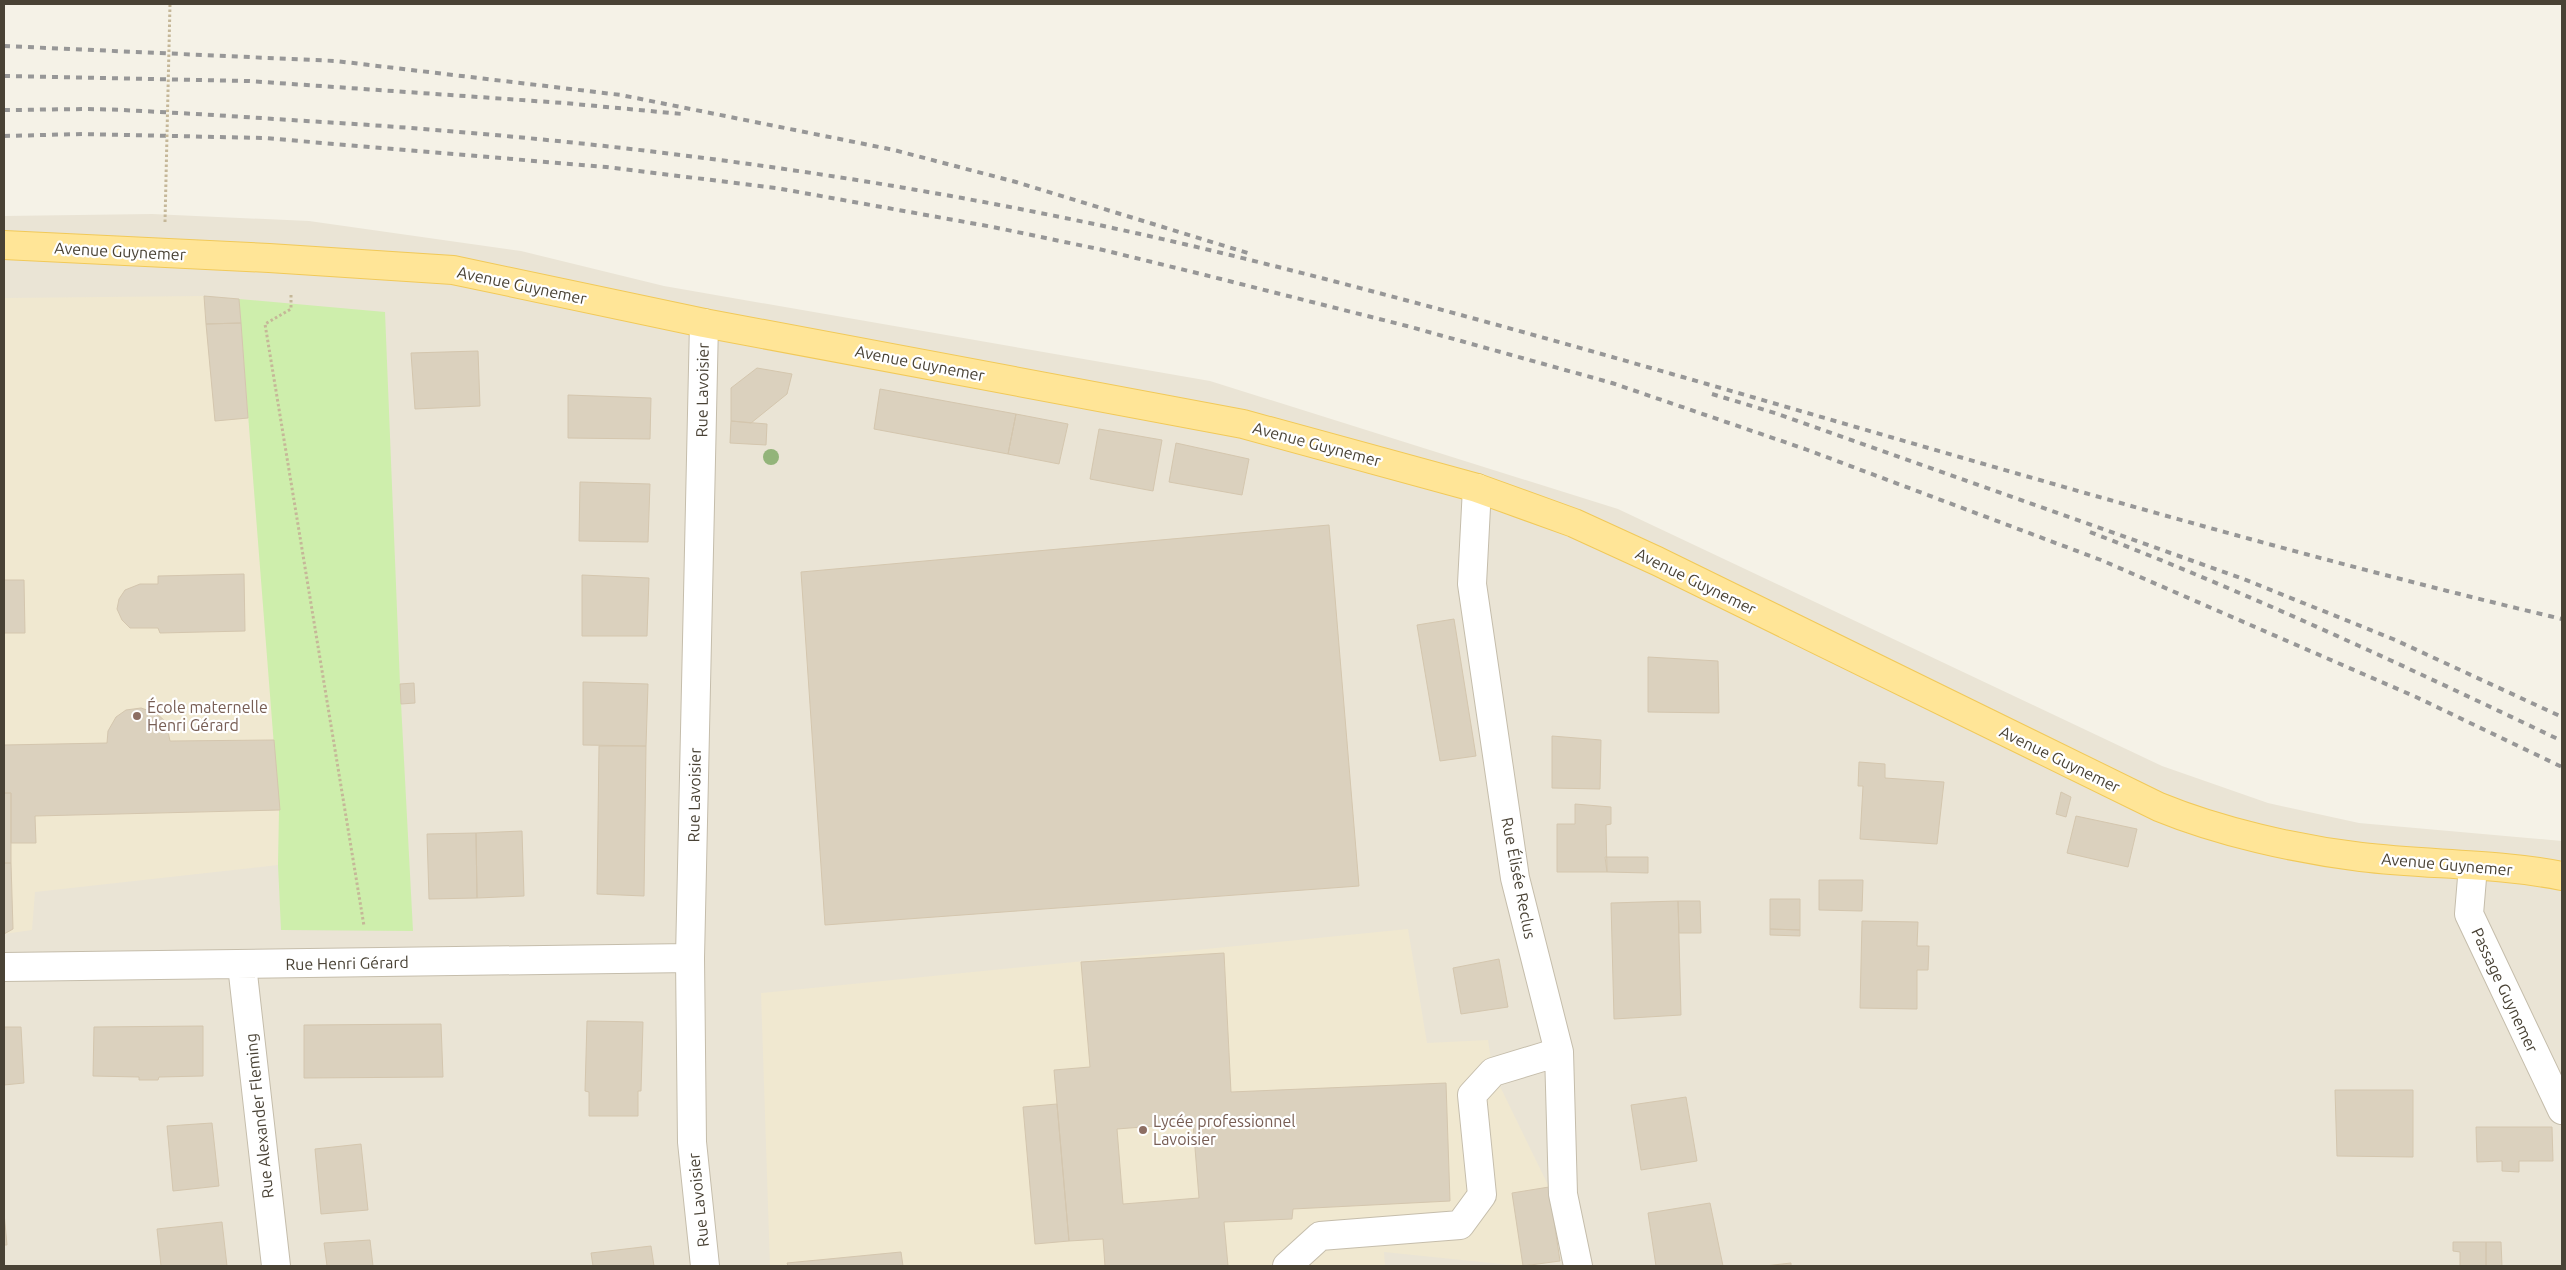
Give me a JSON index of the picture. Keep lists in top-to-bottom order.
{
  "streets": {
    "main road": ["Avenue Guynemer"],
    "street": [
      "Rue Lavoisier",
      "Rue Élisée Reclus",
      "Rue Henri Gérard",
      "Passage Guynemer",
      "Rue Alexander Fleming"
    ]
  },
  "crossings": [
    ["Avenue Guynemer", "Rue Lavoisier"],
    ["Avenue Guynemer", "Rue Élisée Reclus"],
    ["Avenue Guynemer", "Passage Guynemer"],
    ["Rue Lavoisier", "Rue Henri Gérard"],
    ["Rue Henri Gérard", "Rue Alexander Fleming"]
  ],
  "places": ["École maternelle Henri Gérard", "Lycée professionnel Lavoisier"]
}
